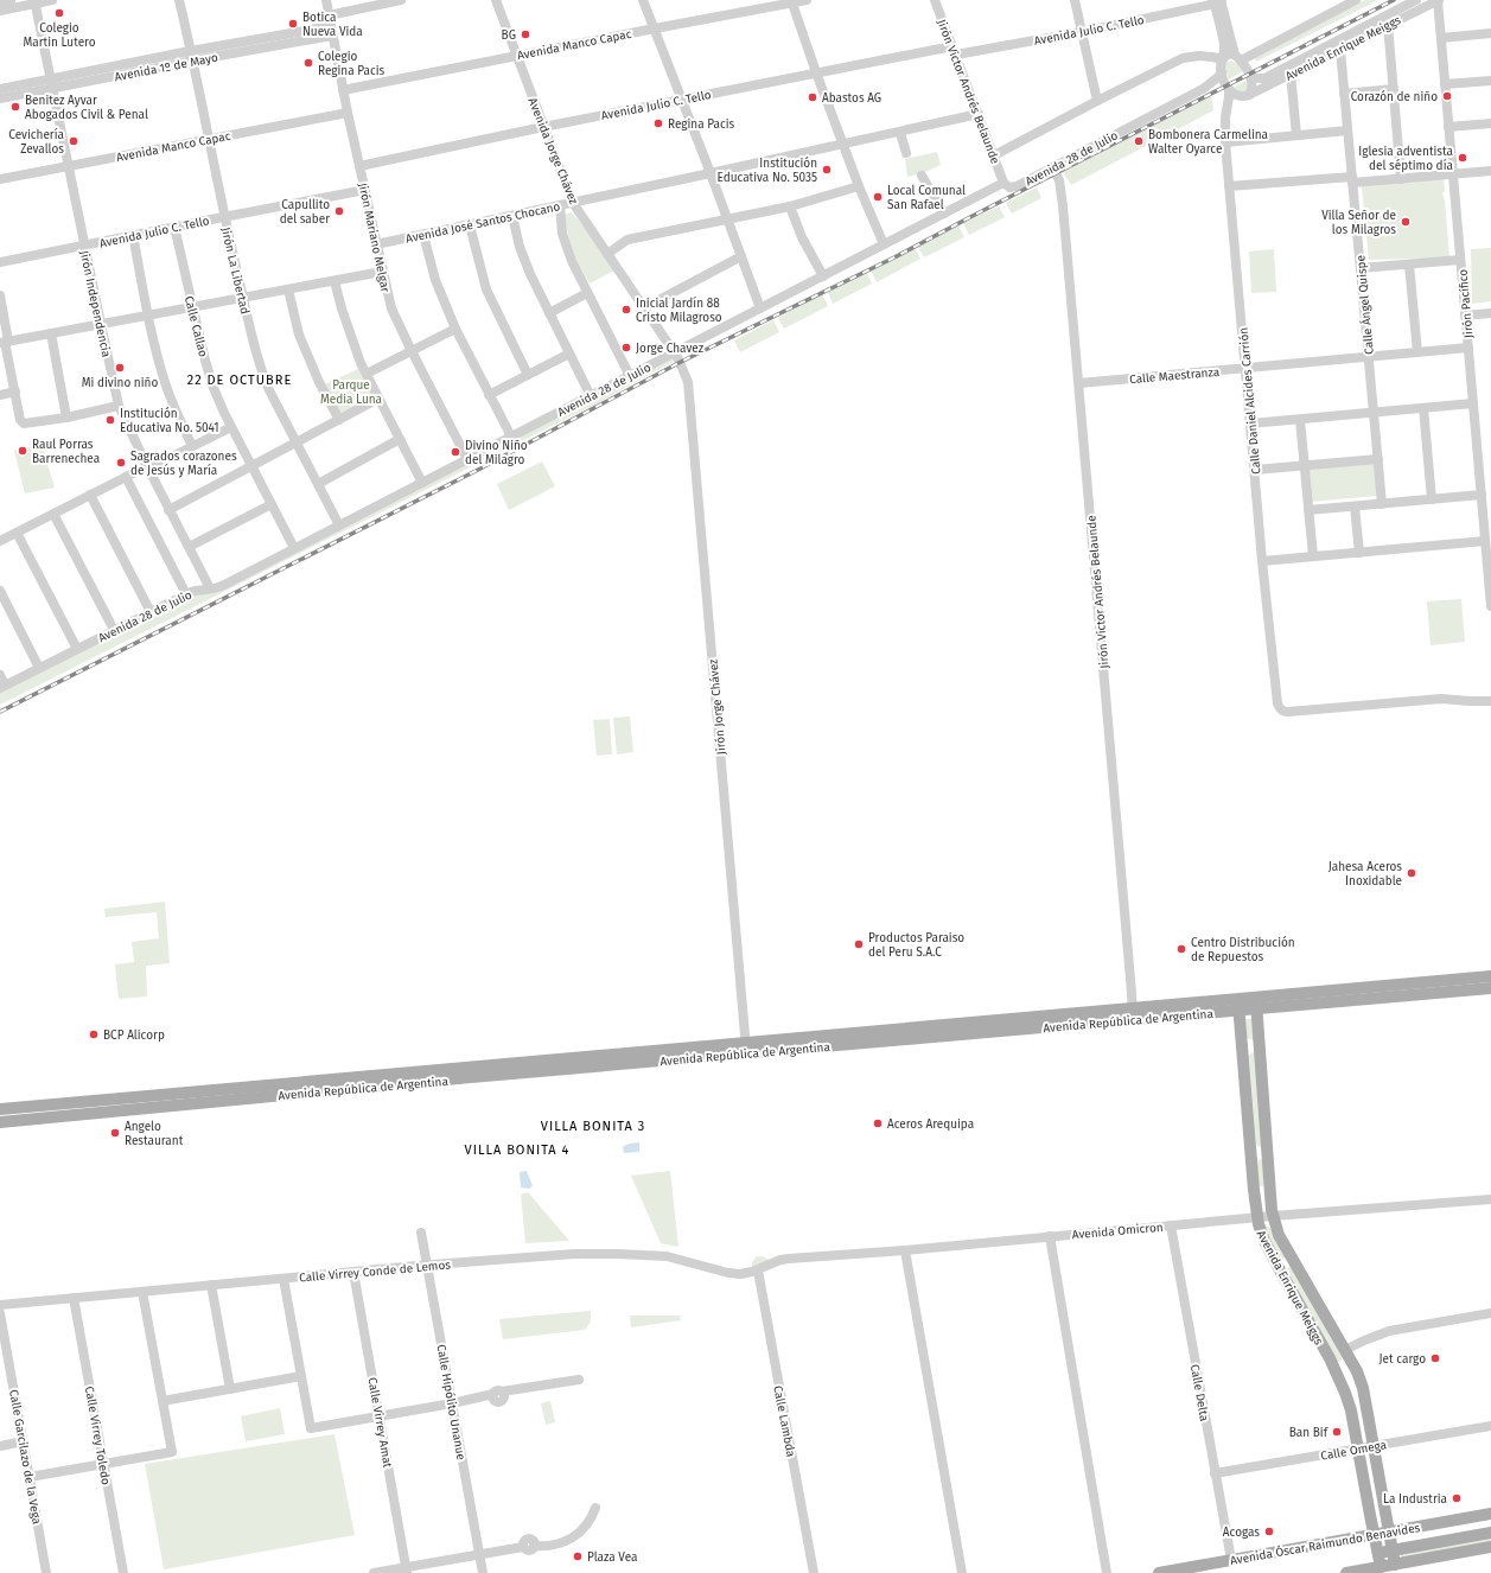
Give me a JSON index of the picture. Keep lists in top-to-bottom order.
{
  "streets": {
    "main road": ["Avenida Enrique Meiggs", "Avenida República de Argentina", "Avenida Óscar Raimundo Benavides"],
    "street": [
      "Avenida Julio C. Tello",
      "Avenida Manco Capac",
      "Avenida 1º de Mayo",
      "Jirón Victor Andrés Belaunde",
      "Avenida Jorge Chávez",
      "Avenida 28 de Julio",
      "Avenida José Santos Chocano",
      "Jirón Mariano Melgar",
      "Jirón La Libertad",
      "Jirón Independencia",
      "Jirón Pacífico",
      "Calle Ángel Quispe",
      "Calle Callao",
      "Calle Maestranza",
      "Calle Daniel Alcides Carrión",
      "Jirón Jorge Chávez",
      "Avenida Omicron",
      "Calle Virrey Conde de Lemos",
      "Calle Delta",
      "Calle Hipólito Unanue",
      "Calle Lambda",
      "Calle Virrey Amat",
      "Calle Virrey Toledo",
      "Calle Omega",
      "Calle Garcilazo de la Vega"
    ]
  },
  "crossings": [
    ["Avenida Julio C. Tello", "Jirón Victor Andrés Belaunde"],
    ["Avenida Julio C. Tello", "Avenida Jorge Chávez"],
    ["Avenida Julio C. Tello", "Jirón Mariano Melgar"],
    ["Avenida Julio C. Tello", "Jirón La Libertad"],
    ["Avenida Julio C. Tello", "Jirón Independencia"],
    ["Avenida Julio C. Tello", "Calle Callao"],
    ["Avenida Manco Capac", "Avenida Jorge Chávez"],
    ["Avenida Manco Capac", "Jirón Mariano Melgar"],
    ["Avenida Manco Capac", "Jirón La Libertad"],
    ["Avenida Manco Capac", "Jirón Independencia"],
    ["Avenida Enrique Meiggs", "Jirón Pacífico"],
    ["Avenida Enrique Meiggs", "Calle Ángel Quispe"],
    ["Avenida Enrique Meiggs", "Avenida República de Argentina"],
    ["Avenida Enrique Meiggs", "Avenida Omicron"],
    ["Avenida Enrique Meiggs", "Calle Omega"],
    ["Avenida Enrique Meiggs", "Avenida Óscar Raimundo Benavides"],
    ["Avenida 1º de Mayo", "Jirón Mariano Melgar"],
    ["Avenida 1º de Mayo", "Jirón La Libertad"],
    ["Avenida 1º de Mayo", "Jirón Independencia"],
    ["Jirón Victor Andrés Belaunde", "Avenida 28 de Julio"],
    ["Jirón Victor Andrés Belaunde", "Avenida José Santos Chocano"],
    ["Jirón Victor Andrés Belaunde", "Calle Maestranza"],
    ["Jirón Victor Andrés Belaunde", "Avenida República de Argentina"],
    ["Avenida Jorge Chávez", "Avenida 28 de Julio"],
    ["Avenida Jorge Chávez", "Avenida José Santos Chocano"],
    ["Avenida Jorge Chávez", "Jirón Jorge Chávez"],
    ["Avenida 28 de Julio", "Jirón Mariano Melgar"],
    ["Avenida 28 de Julio", "Jirón La Libertad"],
    ["Avenida 28 de Julio", "Jirón Independencia"],
    ["Avenida 28 de Julio", "Calle Callao"],
    ["Avenida 28 de Julio", "Calle Daniel Alcides Carrión"],
    ["Avenida José Santos Chocano", "Jirón Mariano Melgar"],
    ["Jirón Pacífico", "Calle Maestranza"],
    ["Calle Ángel Quispe", "Calle Maestranza"],
    ["Calle Maestranza", "Calle Daniel Alcides Carrión"],
    ["Jirón Jorge Chávez", "Avenida República de Argentina"],
    ["Avenida Omicron", "Calle Virrey Conde de Lemos"],
    ["Avenida Omicron", "Calle Delta"],
    ["Avenida Omicron", "Calle Lambda"],
    ["Calle Virrey Conde de Lemos", "Calle Hipólito Unanue"],
    ["Calle Virrey Conde de Lemos", "Calle Virrey Amat"],
    ["Calle Virrey Conde de Lemos", "Calle Virrey Toledo"],
    ["Calle Delta", "Calle Omega"],
    ["Calle Delta", "Avenida Óscar Raimundo Benavides"]
  ],
  "districts": ["22 DE OCTUBRE", "VILLA BONITA 3", "VILLA BONITA 4"],
  "parks": ["Parque Media Luna"],
  "places": [
    "Colegio Martin Lutero",
    "Botica Nueva Vida",
    "BG",
    "Colegio Regina Pacis",
    "Corazón de niño",
    "Abastos AG",
    "Benitez Ayvar Abogados Civil & Penal",
    "Regina Pacis",
    "Cevichería Zevallos",
    "Bombonera Carmelina Walter Oyarce",
    "Iglesia adventista del séptimo día",
    "Institución Educativa No. 5035",
    "Local Comunal San Rafael",
    "Capullito del saber",
    "Villa Señor de los Milagros",
    "Inicial Jardín 88 Cristo Milagroso",
    "Jorge Chavez",
    "Mi divino niño",
    "Institución Educativa No. 5041",
    "Raul Porras Barrenechea",
    "Divino Niño del Milagro",
    "Sagrados corazones de Jesús y María",
    "Jahesa Aceros Inoxidable",
    "Productos Paraiso del Peru S.A.C",
    "Centro Distribución de Repuestos",
    "BCP Alicorp",
    "Aceros Arequipa",
    "Angelo Restaurant",
    "Jet cargo",
    "Ban Bif",
    "La Industria",
    "Acogas",
    "Plaza Vea"
  ]
}
